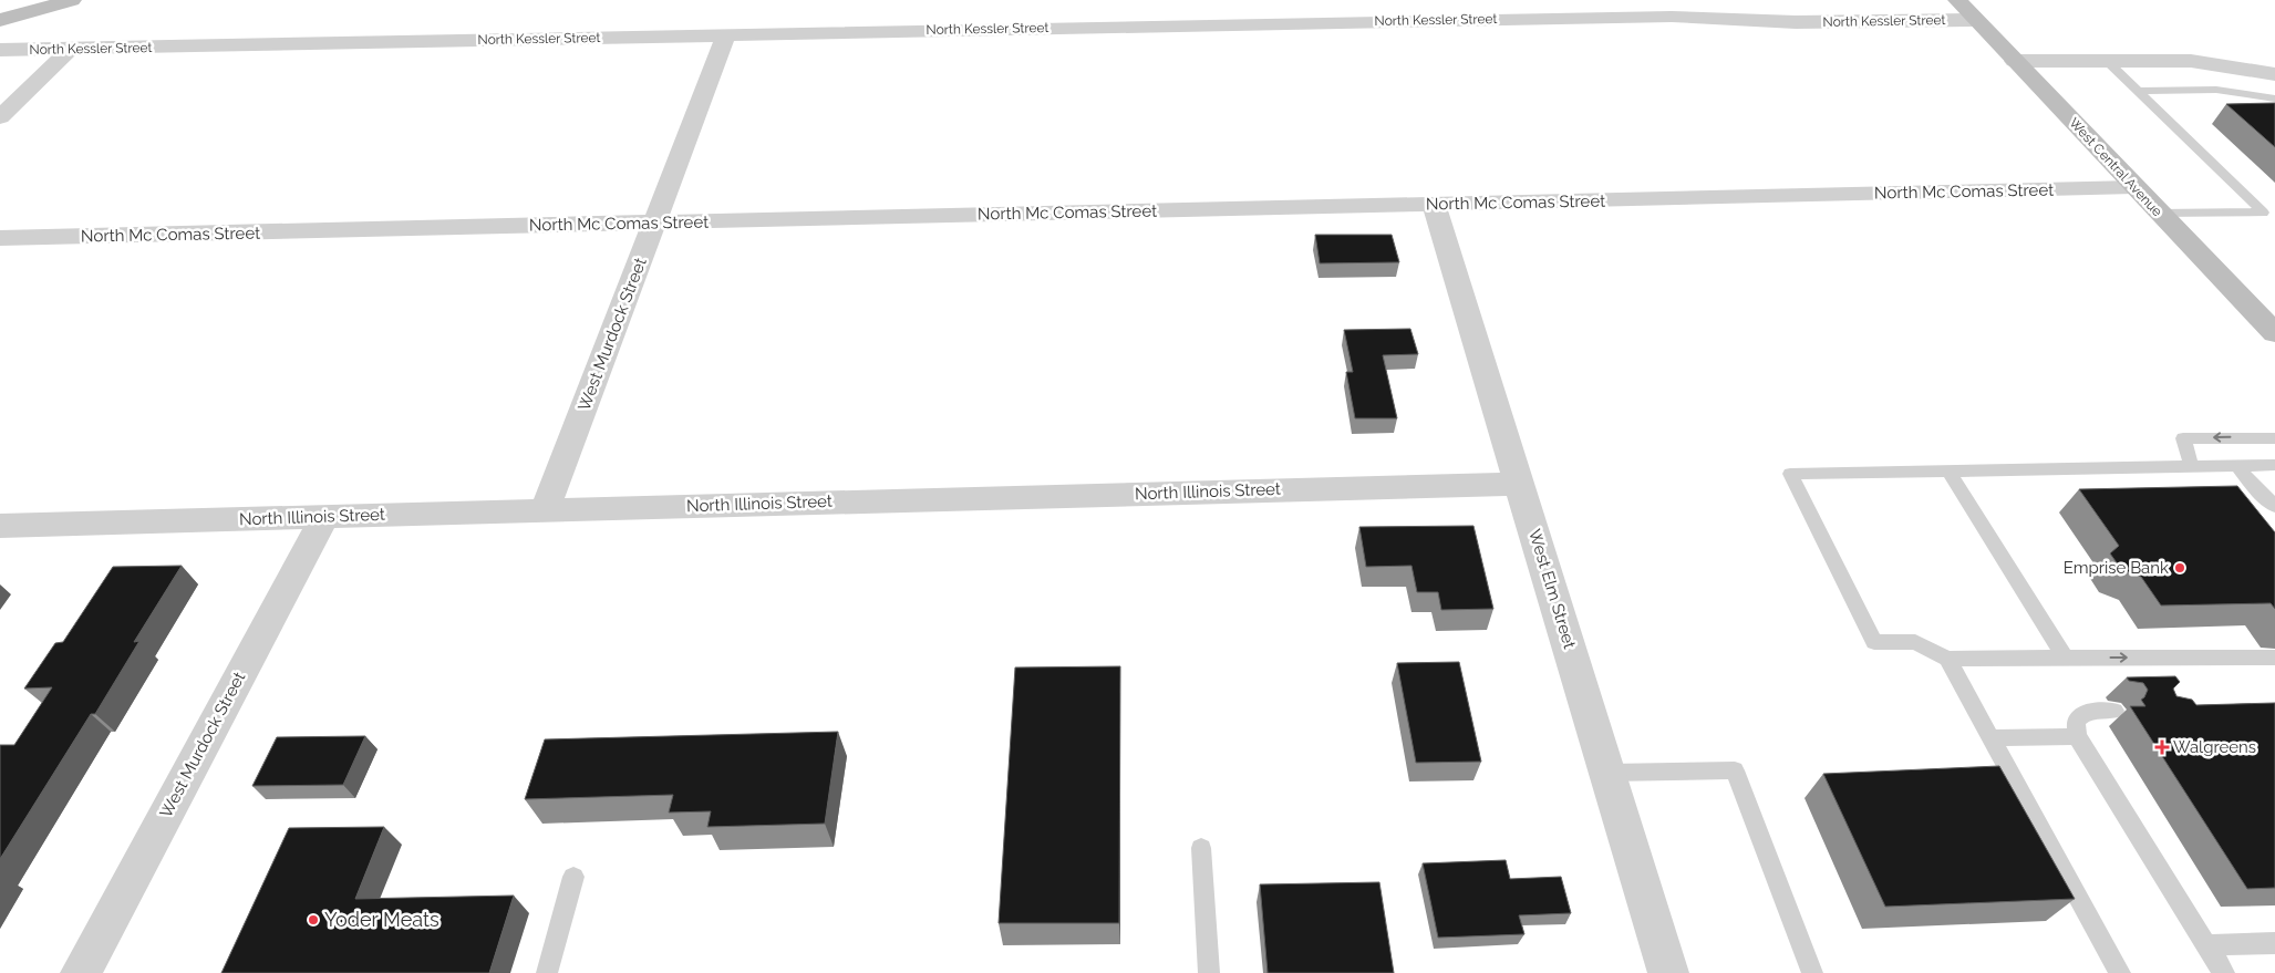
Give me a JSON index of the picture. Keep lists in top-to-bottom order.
{
  "streets": {
    "main road": ["West Central Avenue"],
    "street": [
      "North Kessler Street",
      "North Mc Comas Street",
      "West Murdock Street",
      "North Illinois Street",
      "West Elm Street"
    ]
  },
  "crossings": [
    ["North Kessler Street", "West Central Avenue"],
    ["North Kessler Street", "West Murdock Street"],
    ["West Central Avenue", "North Mc Comas Street"],
    ["North Mc Comas Street", "West Murdock Street"],
    ["North Mc Comas Street", "West Elm Street"],
    ["West Murdock Street", "North Illinois Street"],
    ["North Illinois Street", "West Elm Street"]
  ],
  "places": {
    "other": ["Emprise Bank", "Yoder Meats"],
    "health": ["Walgreens"]
  }
}
